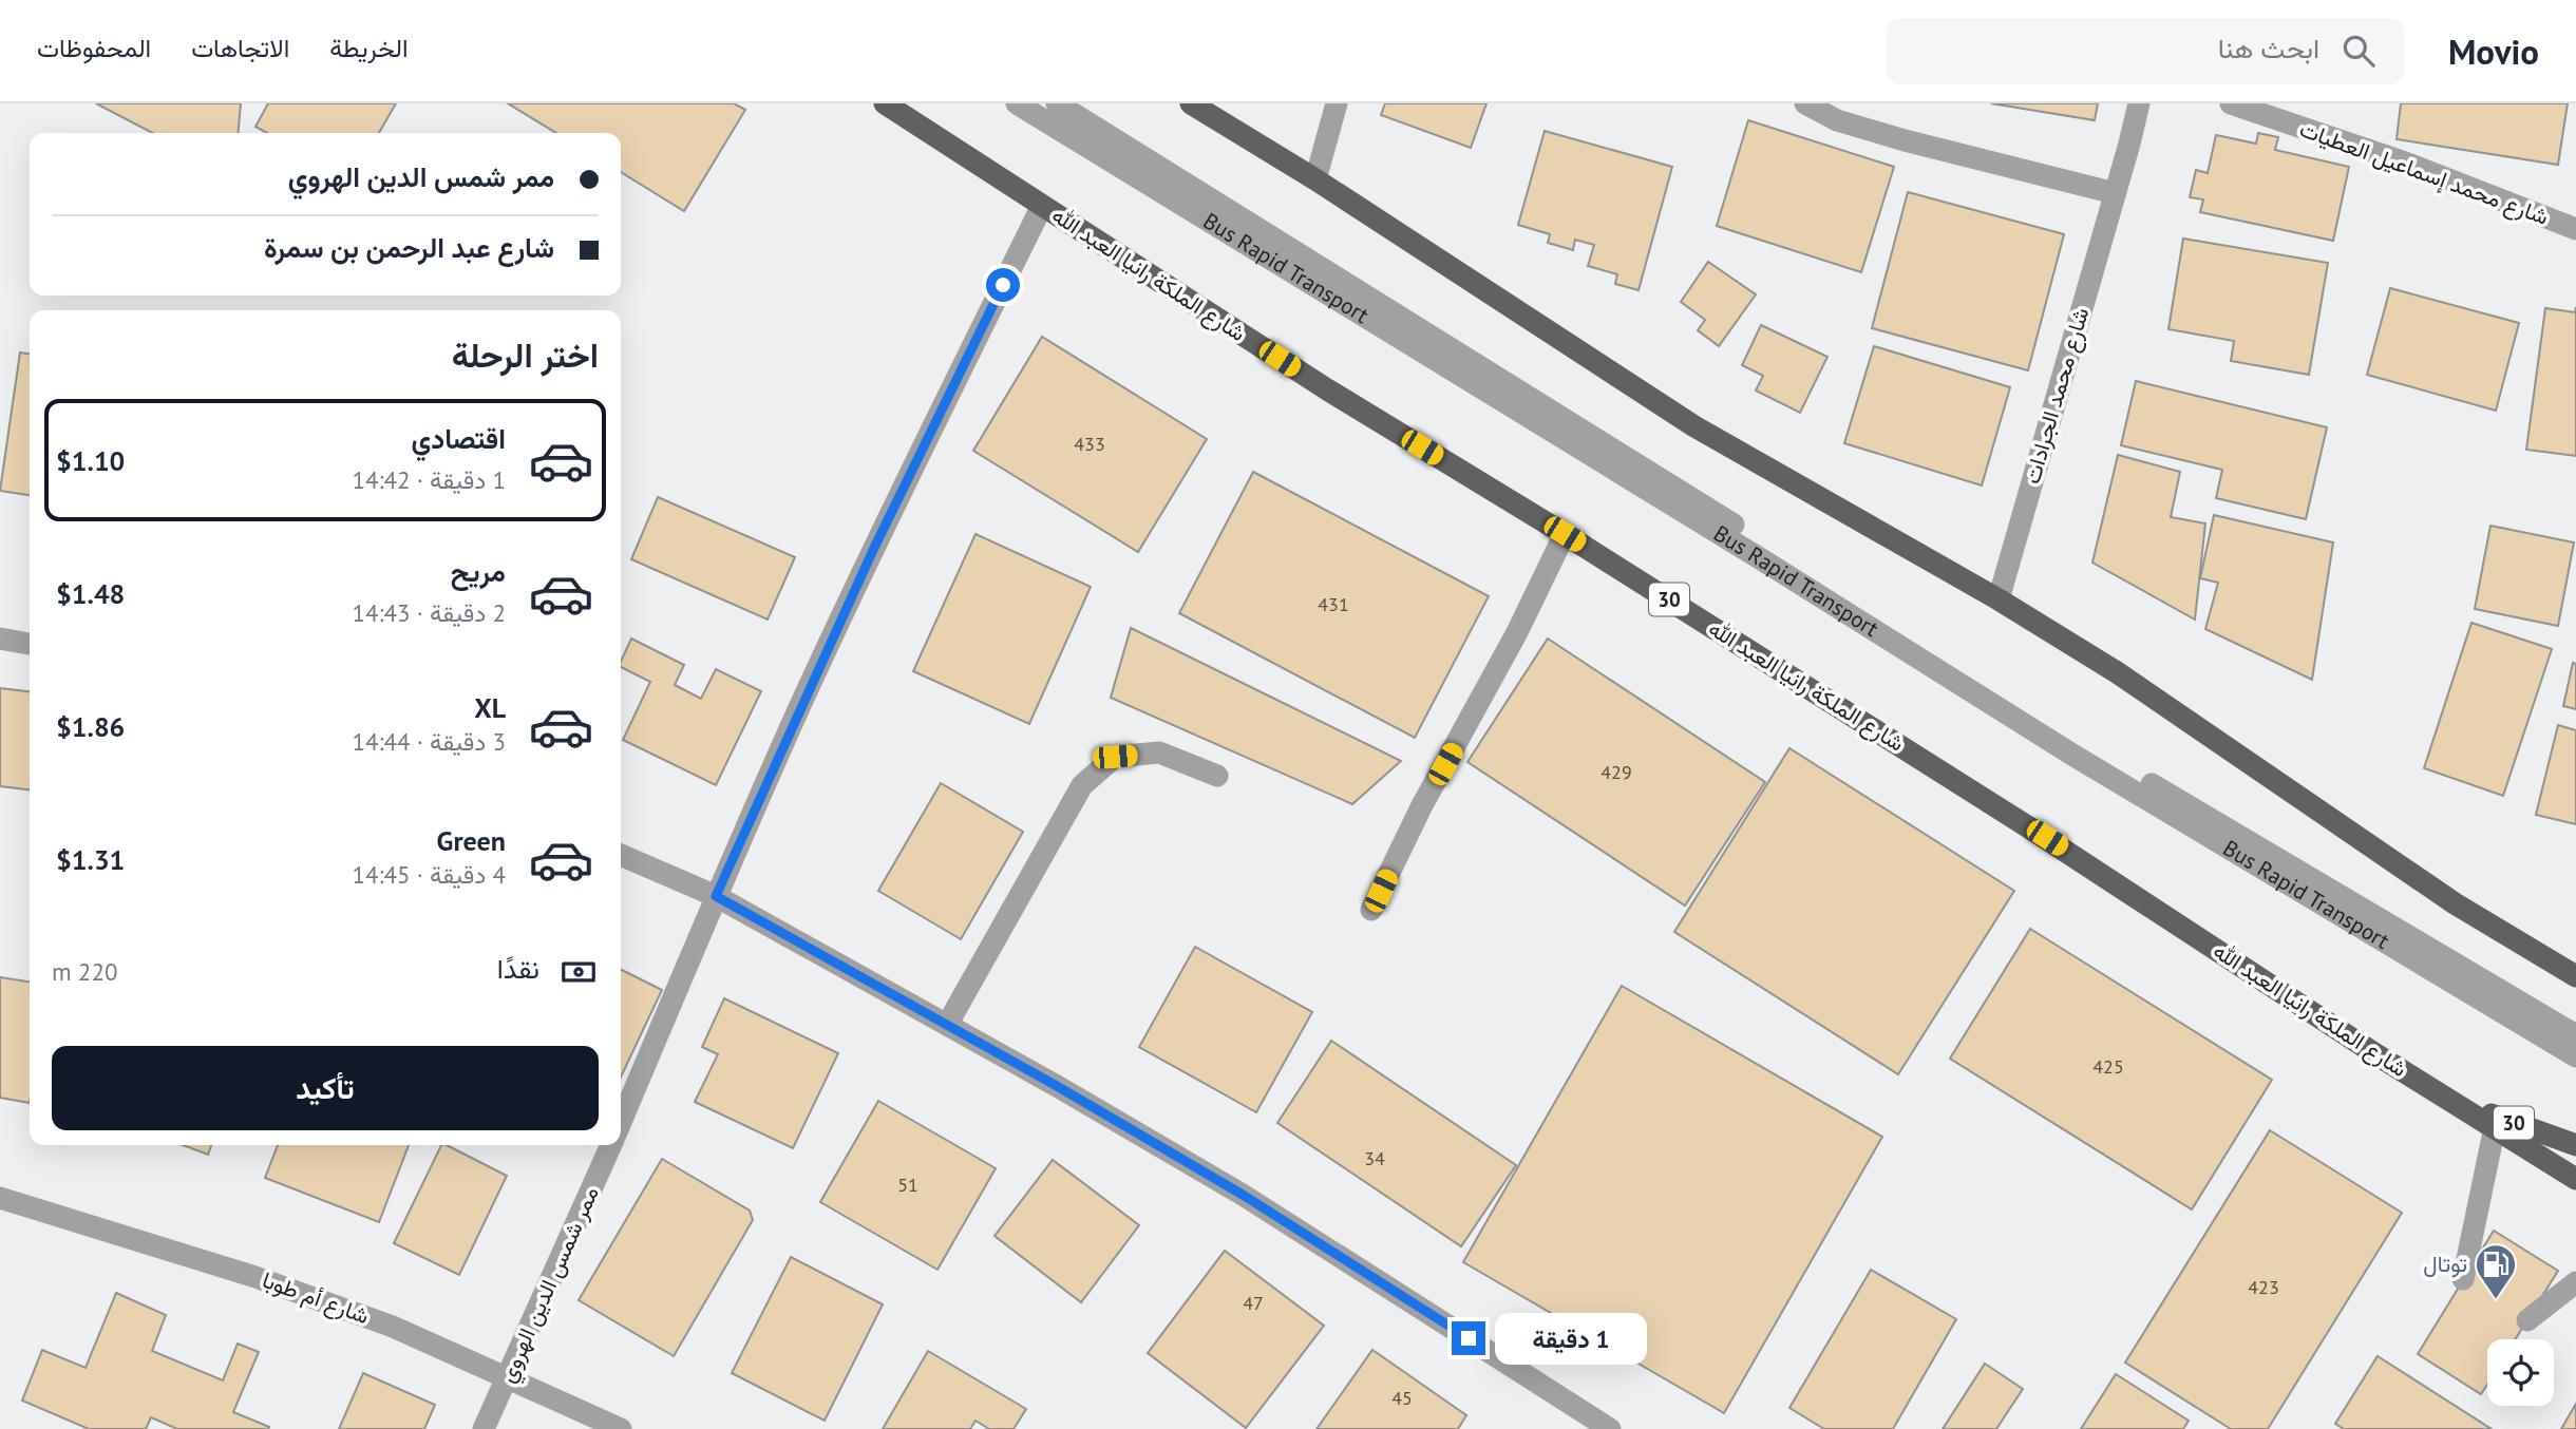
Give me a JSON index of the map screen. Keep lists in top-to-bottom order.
{
  "streets": {
    "main road": ["شارع الملكة رانيا العبد الله", "30"],
    "street": [
      "شارع محمد إسماعيل العطيات",
      "Bus Rapid Transport",
      "شارع محمد الجرادات",
      "ممر شمس الدين الهروي",
      "شارع أم طوبا"
    ]
  },
  "crossings": [
    ["شارع الملكة رانيا العبد الله", "30"],
    ["ممر شمس الدين الهروي", "شارع أم طوبا"]
  ],
  "places": {
    "fuel station": ["توتال"]
  },
  "house_numbers": [
    "433",
    "431",
    "429",
    "425",
    "34",
    "51",
    "423",
    "47",
    "45"
  ],
  "page": {
    "header": "Movio",
    "search": "ابحث هنا",
    "nav": ["الخريطة", "الاتجاهات", "المحفوظات"],
    "banner": ["ممر شمس الدين الهروي", "شارع عبد الرحمن بن سمرة"],
    "heading": "اختر الرحلة",
    "list": [
      {
        "name": "اقتصادي",
        "note": "1 دقيقة · 14:42",
        "value": "$1.10"
      },
      {
        "name": "مريح",
        "note": "2 دقيقة · 14:43",
        "value": "$1.48"
      },
      {
        "name": "XL",
        "note": "3 دقيقة · 14:44",
        "value": "$1.86"
      },
      {
        "name": "Green",
        "note": "4 دقيقة · 14:45",
        "value": "$1.31"
      }
    ],
    "pay": ["نقدًا", "220 m"],
    "buttons": "تأكيد",
    "bubble": "1 دقيقة"
  }
}
